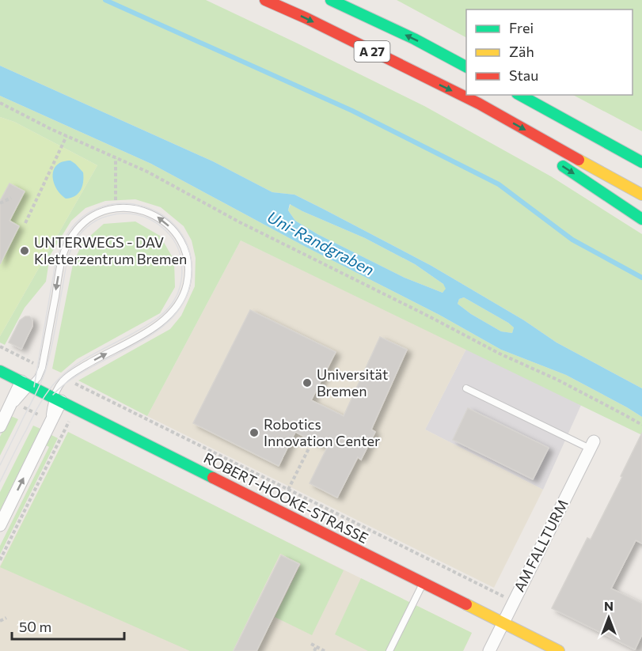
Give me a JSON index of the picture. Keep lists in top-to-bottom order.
{
  "streets": {
    "main road": ["A 27", "ROBERT-HOOKE-STRASSE"],
    "street": ["AM FALLTURM"]
  },
  "crossings": [
    ["ROBERT-HOOKE-STRASSE", "AM FALLTURM"]
  ],
  "water": ["Uni-Randgraben"],
  "places": ["UNTERWEGS - DAV Kletterzentrum Bremen", "Universität Bremen", "Robotics Innovation Center"],
  "legend": ["Frei", "Zäh", "Stau"],
  "scale_bar": "50 m",
  "north": "top"
}
